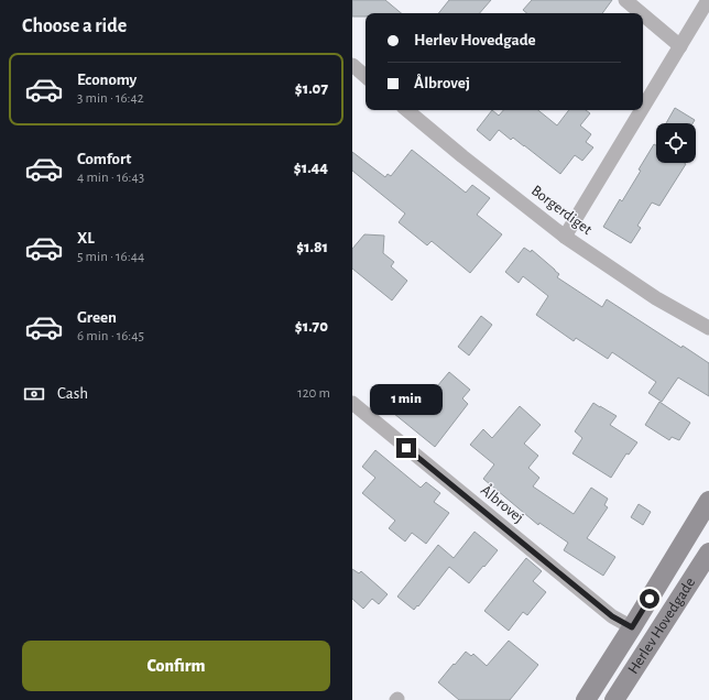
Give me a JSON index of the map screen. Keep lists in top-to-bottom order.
{
  "streets": {
    "main road": ["Herlev Hovedgade"],
    "street": ["Borgerdiget", "Ålbrovej"]
  },
  "crossings": [
    ["Ålbrovej", "Herlev Hovedgade"]
  ],
  "page": {
    "heading": "Choose a ride",
    "banner": ["Herlev Hovedgade", "Ålbrovej"],
    "list": [
      {
        "name": "Economy",
        "note": "3 min · 16:42",
        "value": "$1.07"
      },
      {
        "name": "Comfort",
        "note": "4 min · 16:43",
        "value": "$1.44"
      },
      {
        "name": "XL",
        "note": "5 min · 16:44",
        "value": "$1.81"
      },
      {
        "name": "Green",
        "note": "6 min · 16:45",
        "value": "$1.70"
      }
    ],
    "pay": ["Cash", "120 m"],
    "bubble": "1 min",
    "buttons": "Confirm"
  }
}
